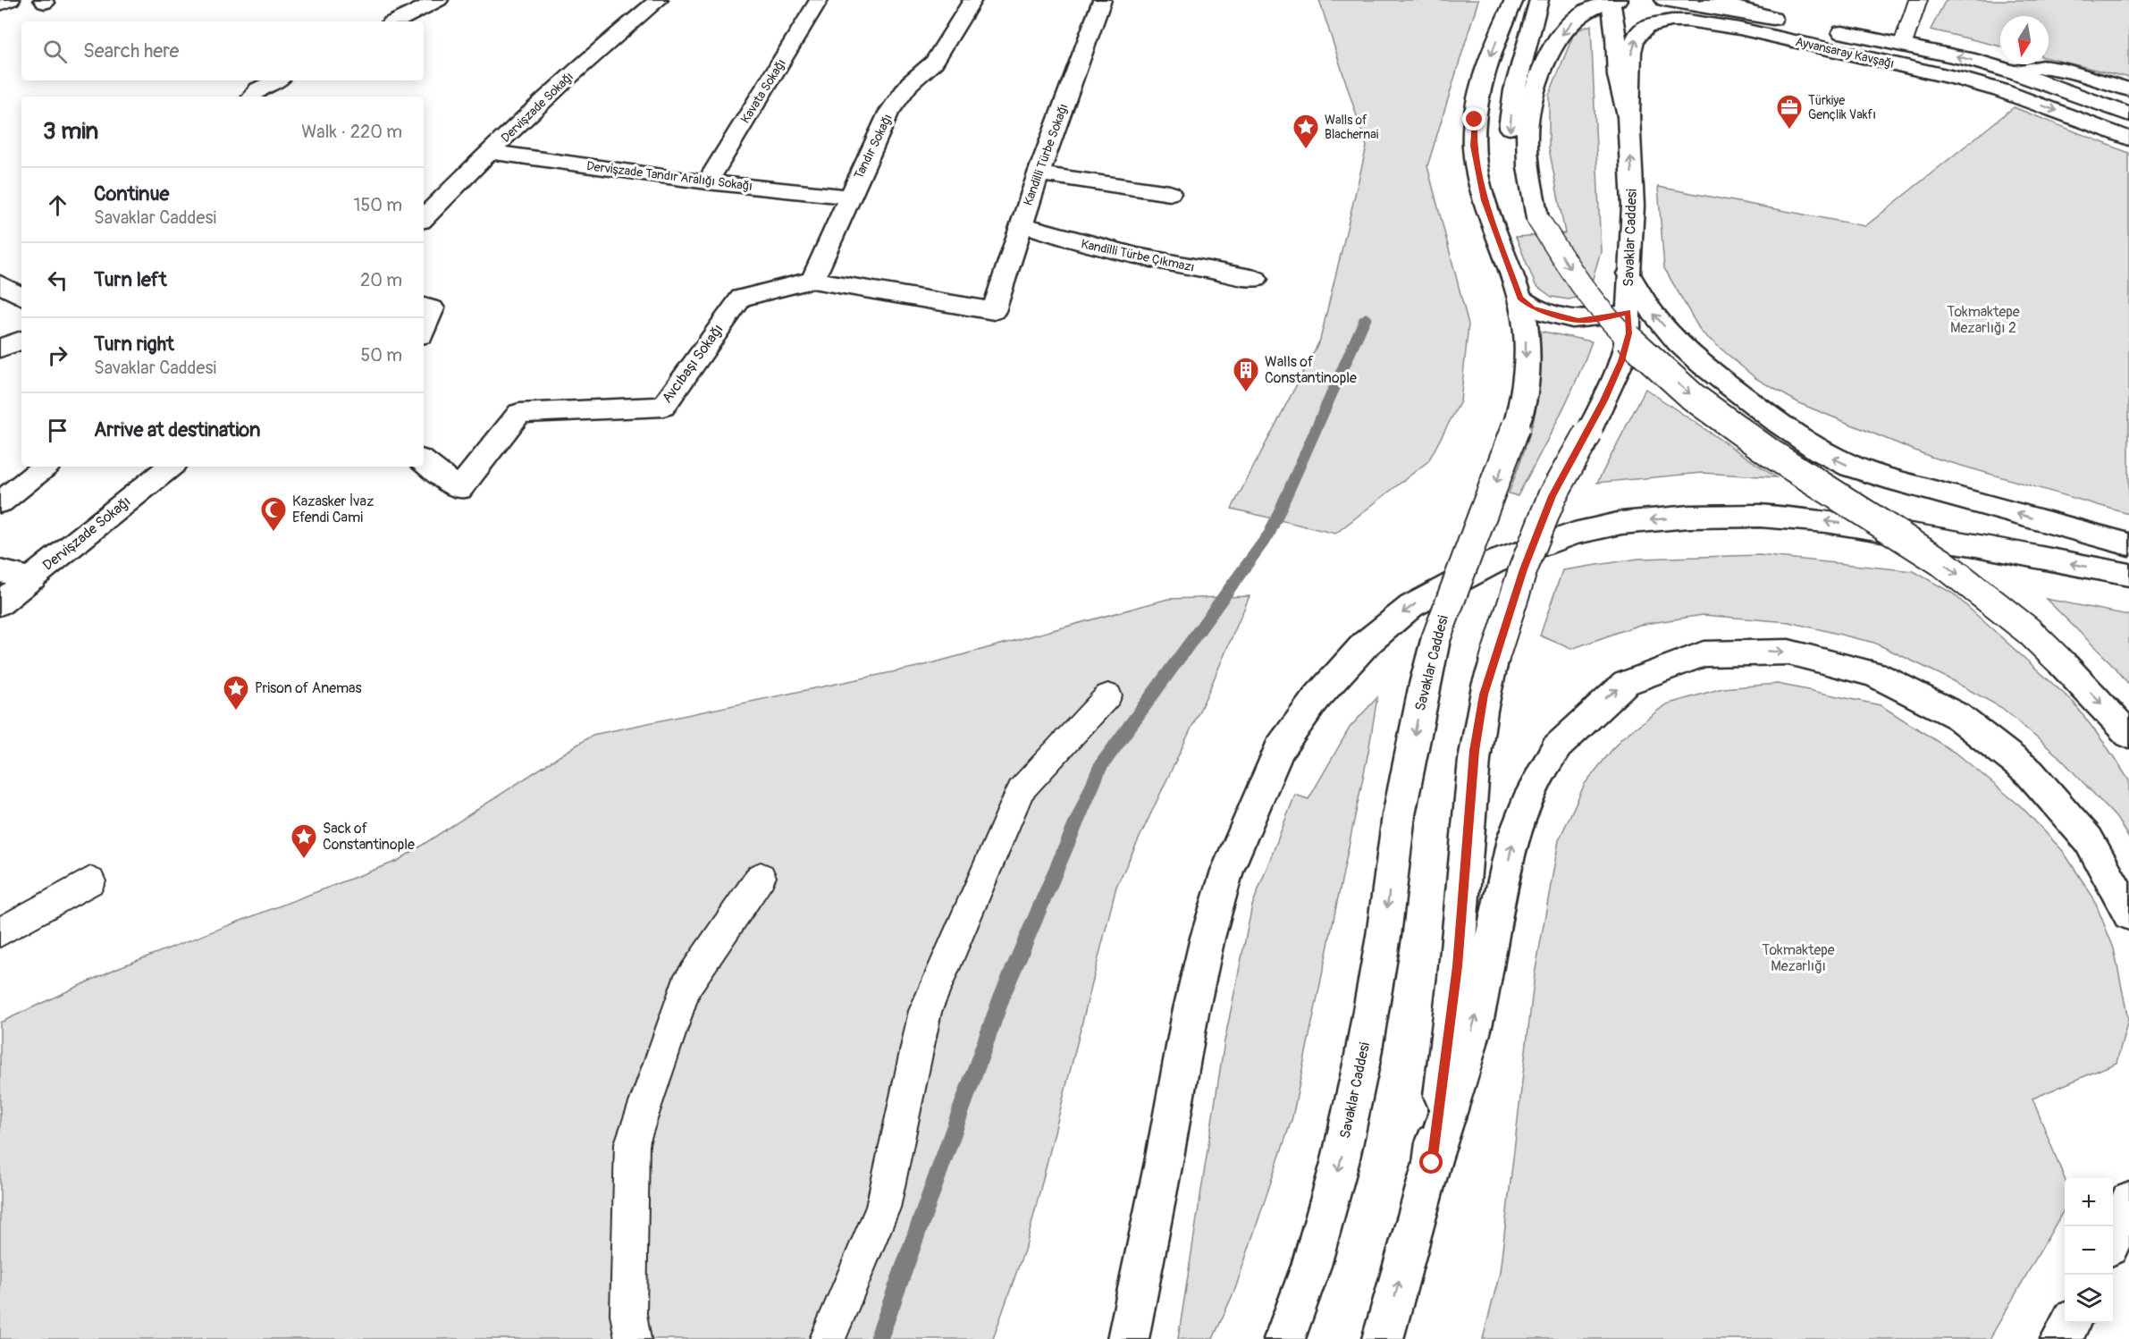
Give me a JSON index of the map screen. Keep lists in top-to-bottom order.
{
  "streets": {
    "main road": [
      "Ayvansaray Kavşağı",
      "Kavata Sokağı",
      "Dervişzade Sokağı",
      "Tandır Sokağı",
      "Kandilli Türbe Sokağı",
      "Dervişzade Tandır Aralığı Sokağı",
      "Savaklar Caddesi",
      "Kandilli Türbe Çıkmazı",
      "Avcıbaşı Sokağı"
    ]
  },
  "crossings": [
    ["Ayvansaray Kavşağı", "Savaklar Caddesi"],
    ["Kavata Sokağı", "Dervişzade Tandır Aralığı Sokağı"],
    ["Dervişzade Sokağı", "Dervişzade Tandır Aralığı Sokağı"],
    ["Tandır Sokağı", "Dervişzade Tandır Aralığı Sokağı"],
    ["Tandır Sokağı", "Avcıbaşı Sokağı"],
    ["Kandilli Türbe Sokağı", "Kandilli Türbe Çıkmazı"],
    ["Kandilli Türbe Sokağı", "Avcıbaşı Sokağı"]
  ],
  "parks": ["Tokmaktepe Mezarlığı 2", "Tokmaktepe Mezarlığı"],
  "places": {
    "office": ["Türkiye Gençlik Vakfı"],
    "place": ["Walls of Blachernai", "Prison of Anemas", "Sack of Constantinople"],
    "building": ["Walls of Constantinople"],
    "mosque": ["Kazasker İvaz Efendi Cami"]
  },
  "north": "bottom",
  "page": {
    "search": "Search here",
    "heading": ["3 min", "Walk · 220 m"],
    "list": [
      ["Continue", "Savaklar Caddesi", "150 m"],
      ["Turn left", "20 m"],
      ["Turn right", "Savaklar Caddesi", "50 m"],
      "Arrive at destination"
    ],
    "map_buttons": ["+", "−"]
  }
}
